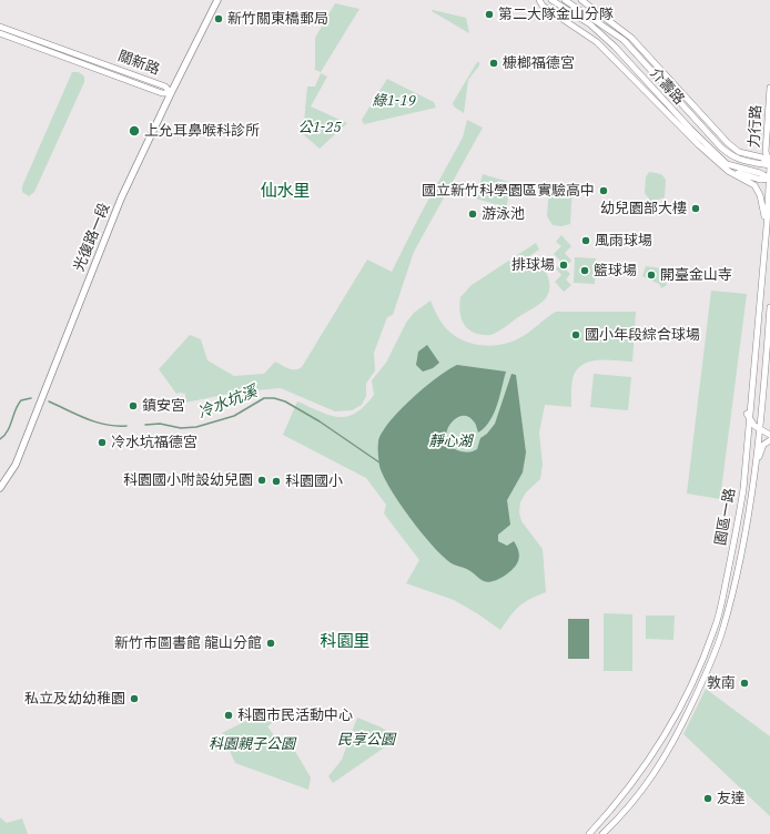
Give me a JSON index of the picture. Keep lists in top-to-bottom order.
{
  "streets": {
    "main road": ["光復路一段"],
    "street": [
      "關新路",
      "介壽路",
      "力行路",
      "園區一路"
    ]
  },
  "crossings": [
    ["關新路", "光復路一段"],
    ["介壽路", "力行路"],
    ["介壽路", "園區一路"],
    ["力行路", "園區一路"]
  ],
  "districts": ["仙水里", "科園里"],
  "water": ["冷水坑溪"],
  "parks": [
    "綠1-19",
    "公1-25",
    "靜心湖",
    "民享公園",
    "科園親子公園"
  ],
  "places": [
    "第二大隊金山分隊",
    "新竹關東橋郵局",
    "槺榔福德宮",
    "上允耳鼻喉科診所",
    "國立新竹科學園區實驗高中",
    "幼兒園部大樓",
    "游泳池",
    "風雨球場",
    "排球場",
    "籃球場",
    "開臺金山寺",
    "國小年段綜合球場",
    "鎮安宮",
    "冷水坑福德宮",
    "科園國小附設幼兒園",
    "科園國小",
    "新竹市圖書館 龍山分館",
    "敦南",
    "私立及幼幼稚園",
    "科園市民活動中心",
    "友達"
  ]
}
